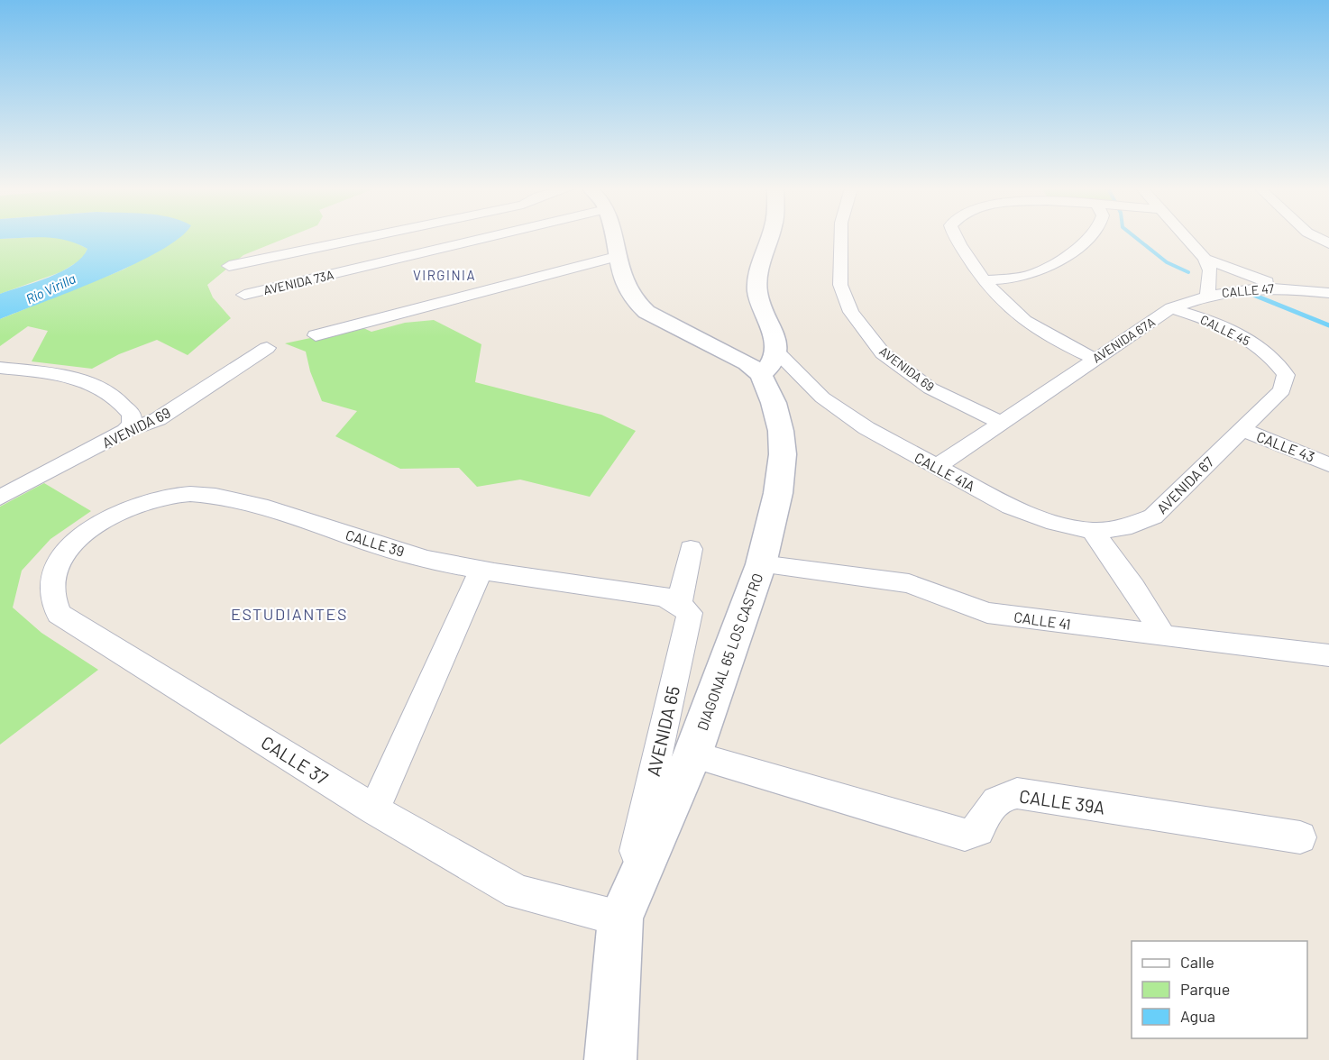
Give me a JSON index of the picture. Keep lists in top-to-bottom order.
{
  "streets": {
    "main road": ["DIAGONAL 65 LOS CASTRO"],
    "street": [
      "AVENIDA 73A",
      "CALLE 47",
      "CALLE 45",
      "AVENIDA 67A",
      "AVENIDA 69",
      "CALLE 43",
      "CALLE 41A",
      "AVENIDA 67",
      "CALLE 39",
      "CALLE 41",
      "AVENIDA 65",
      "CALLE 37",
      "CALLE 39A"
    ]
  },
  "crossings": [
    ["CALLE 47", "AVENIDA 67A"],
    ["CALLE 45", "AVENIDA 67A"],
    ["CALLE 45", "AVENIDA 67"],
    ["AVENIDA 67A", "AVENIDA 69"],
    ["AVENIDA 67A", "CALLE 41A"],
    ["CALLE 43", "AVENIDA 67"],
    ["CALLE 41A", "AVENIDA 67"],
    ["CALLE 41A", "DIAGONAL 65 LOS CASTRO"],
    ["CALLE 39", "AVENIDA 65"],
    ["CALLE 39", "CALLE 37"],
    ["CALLE 41", "DIAGONAL 65 LOS CASTRO"],
    ["DIAGONAL 65 LOS CASTRO", "AVENIDA 65"],
    ["DIAGONAL 65 LOS CASTRO", "CALLE 37"],
    ["DIAGONAL 65 LOS CASTRO", "CALLE 39A"],
    ["AVENIDA 65", "CALLE 37"]
  ],
  "districts": ["VIRGINIA", "ESTUDIANTES"],
  "water": ["Río Virilla"],
  "legend": ["Calle", "Parque", "Agua"]
}
